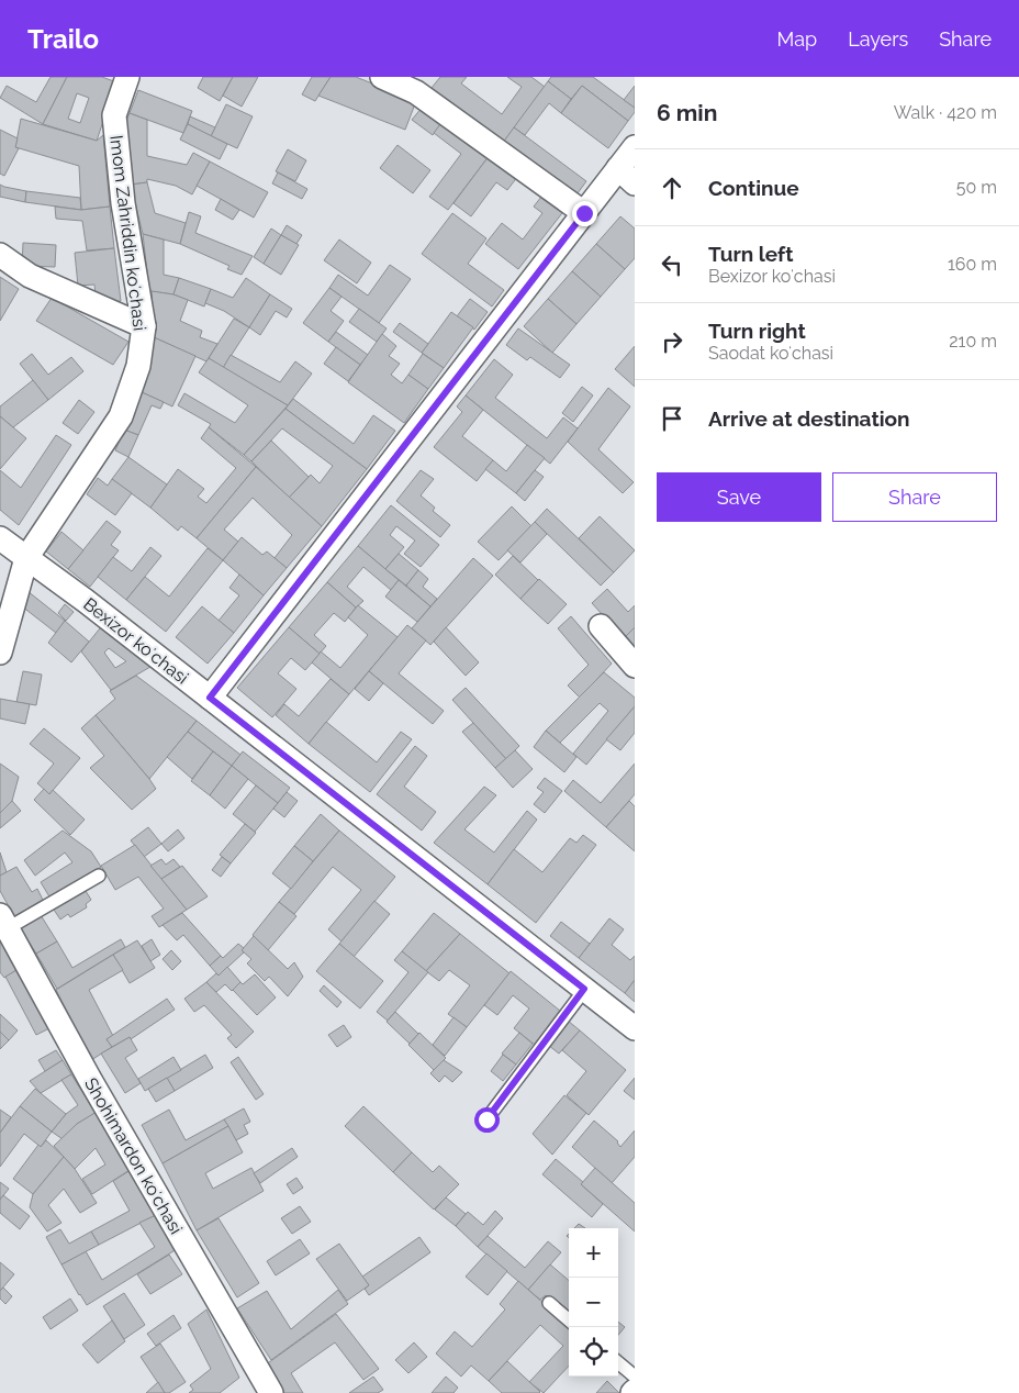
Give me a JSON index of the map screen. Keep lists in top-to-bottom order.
{
  "streets": {
    "street": ["Imom Zahriddin koʻchasi", "Bexizor koʻchasi", "Shohimardon koʻchasi"]
  },
  "crossings": [
    ["Imom Zahriddin koʻchasi", "Bexizor koʻchasi"]
  ],
  "page": {
    "header": "Trailo",
    "nav": ["Map", "Layers", "Share"],
    "heading": ["6 min", "Walk · 420 m"],
    "list": [
      ["Continue", "50 m"],
      ["Turn left", "Bexizor koʻchasi", "160 m"],
      ["Turn right", "Saodat koʻchasi", "210 m"],
      "Arrive at destination"
    ],
    "buttons": ["Save", "Share"],
    "map_buttons": ["+", "−"]
  }
}
